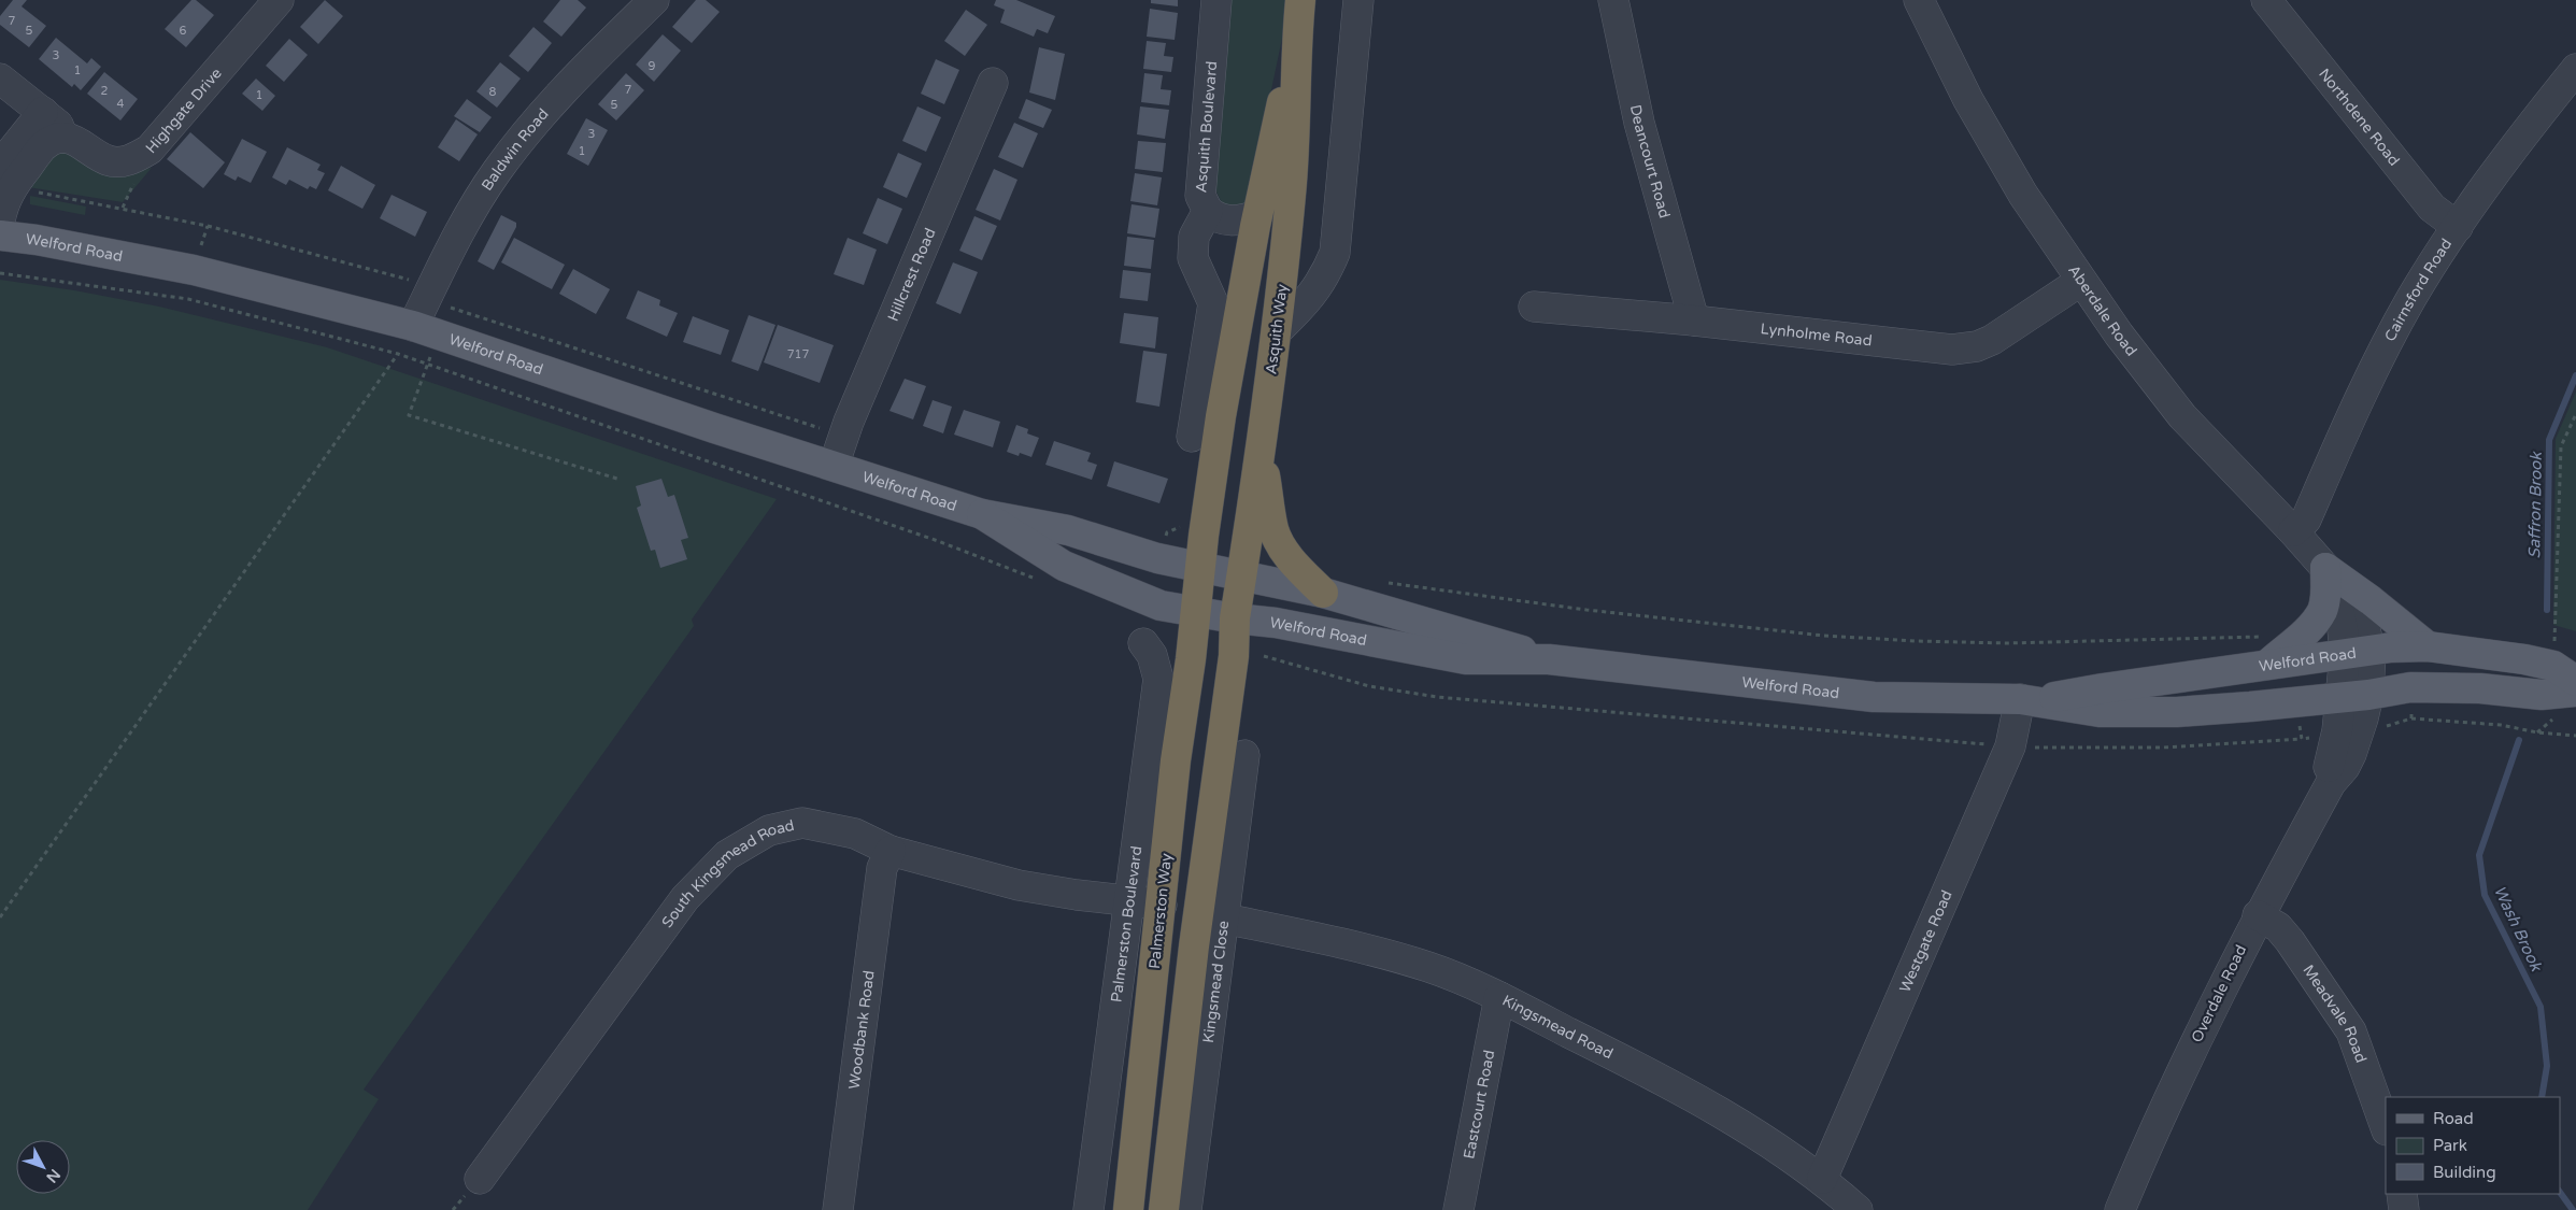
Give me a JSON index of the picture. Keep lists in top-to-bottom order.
{
  "streets": {
    "highway": ["Asquith Way", "Palmerston Way"],
    "main road": ["Welford Road"],
    "street": [
      "Highgate Drive",
      "Northdene Road",
      "Asquith Boulevard",
      "Baldwin Road",
      "Deancourt Road",
      "Hillcrest Road",
      "Cairnsford Road",
      "Aberdale Road",
      "Lynholme Road",
      "South Kingsmead Road",
      "Palmerston Boulevard",
      "Westgate Road",
      "Kingsmead Close",
      "Overdale Road",
      "Meadvale Road",
      "Kingsmead Road",
      "Woodbank Road",
      "Eastcourt Road"
    ]
  },
  "crossings": [
    ["Northdene Road", "Cairnsford Road"],
    ["Baldwin Road", "Welford Road"],
    ["Deancourt Road", "Lynholme Road"],
    ["Welford Road", "Hillcrest Road"],
    ["Welford Road", "Aberdale Road"],
    ["Welford Road", "Asquith Way"],
    ["Welford Road", "Palmerston Way"],
    ["Welford Road", "Westgate Road"],
    ["Welford Road", "Overdale Road"],
    ["Cairnsford Road", "Aberdale Road"],
    ["Aberdale Road", "Lynholme Road"],
    ["Aberdale Road", "Overdale Road"],
    ["Asquith Way", "Palmerston Way"],
    ["South Kingsmead Road", "Palmerston Way"],
    ["South Kingsmead Road", "Palmerston Boulevard"],
    ["South Kingsmead Road", "Woodbank Road"],
    ["Westgate Road", "Kingsmead Road"],
    ["Kingsmead Close", "Kingsmead Road"],
    ["Overdale Road", "Meadvale Road"],
    ["Kingsmead Road", "Eastcourt Road"]
  ],
  "water": ["Saffron Brook", "Wash Brook"],
  "house_numbers": [
    "7",
    "5",
    "6",
    "3",
    "9",
    "1",
    "7",
    "2",
    "8",
    "1",
    "4",
    "5",
    "3",
    "1",
    "717"
  ],
  "legend": ["Road", "Park", "Building"],
  "north": "bottom right"
}
